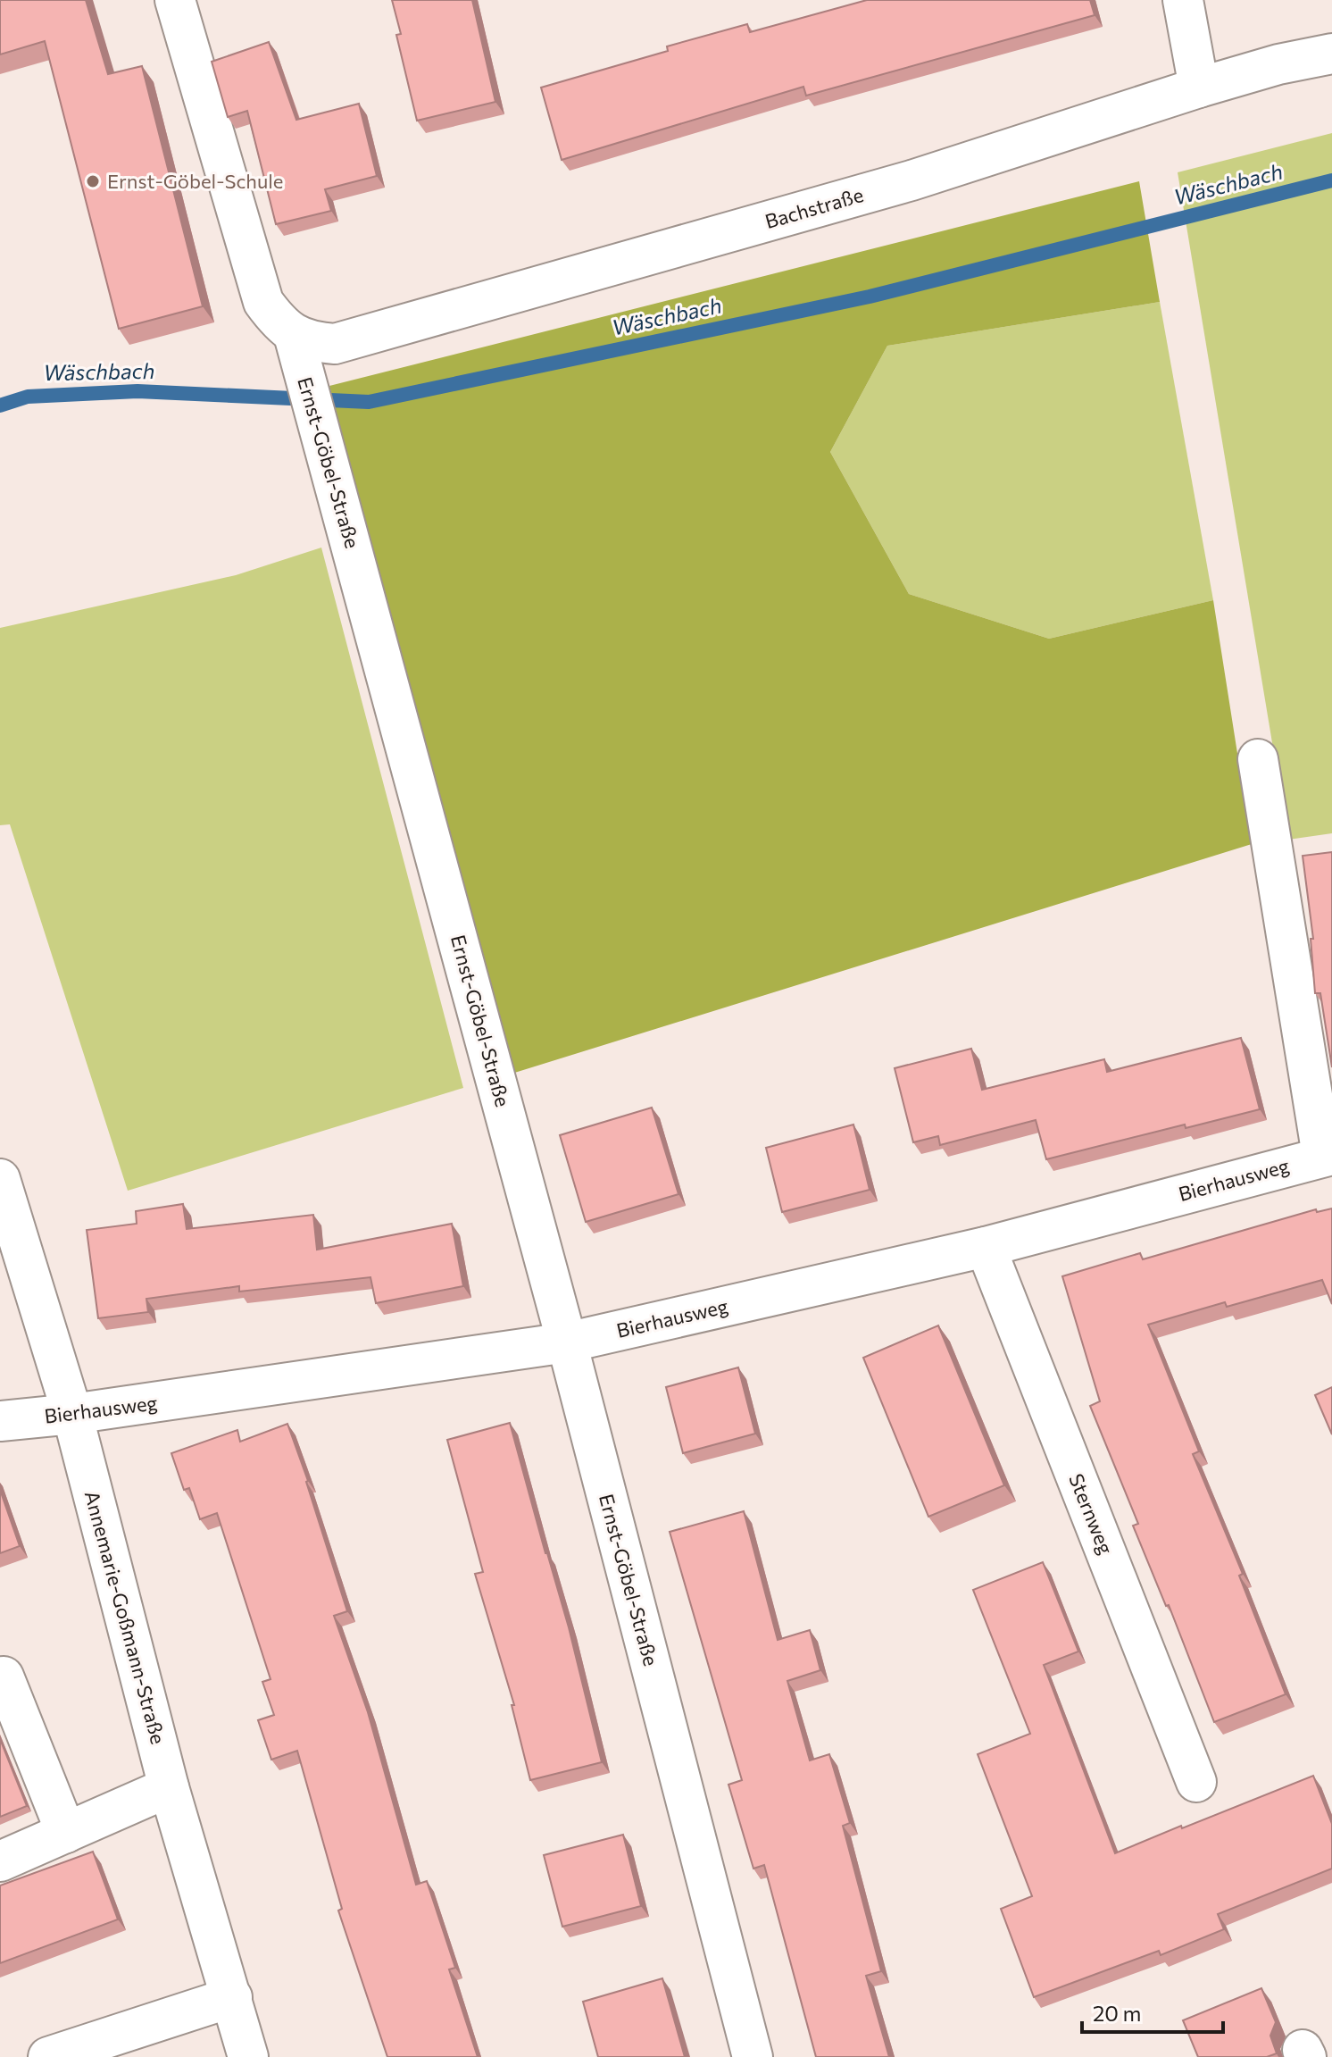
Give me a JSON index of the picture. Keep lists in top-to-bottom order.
{
  "streets": {
    "street": [
      "Bachstraße",
      "Ernst-Göbel-Straße",
      "Bierhausweg",
      "Sternweg",
      "Annemarie-Goßmann-Straße"
    ]
  },
  "crossings": [
    ["Bachstraße", "Ernst-Göbel-Straße"],
    ["Ernst-Göbel-Straße", "Bierhausweg"],
    ["Bierhausweg", "Sternweg"],
    ["Bierhausweg", "Annemarie-Goßmann-Straße"]
  ],
  "water": ["Wäschbach"],
  "places": ["Ernst-Göbel-Schule"],
  "scale_bar": "20 m"
}
